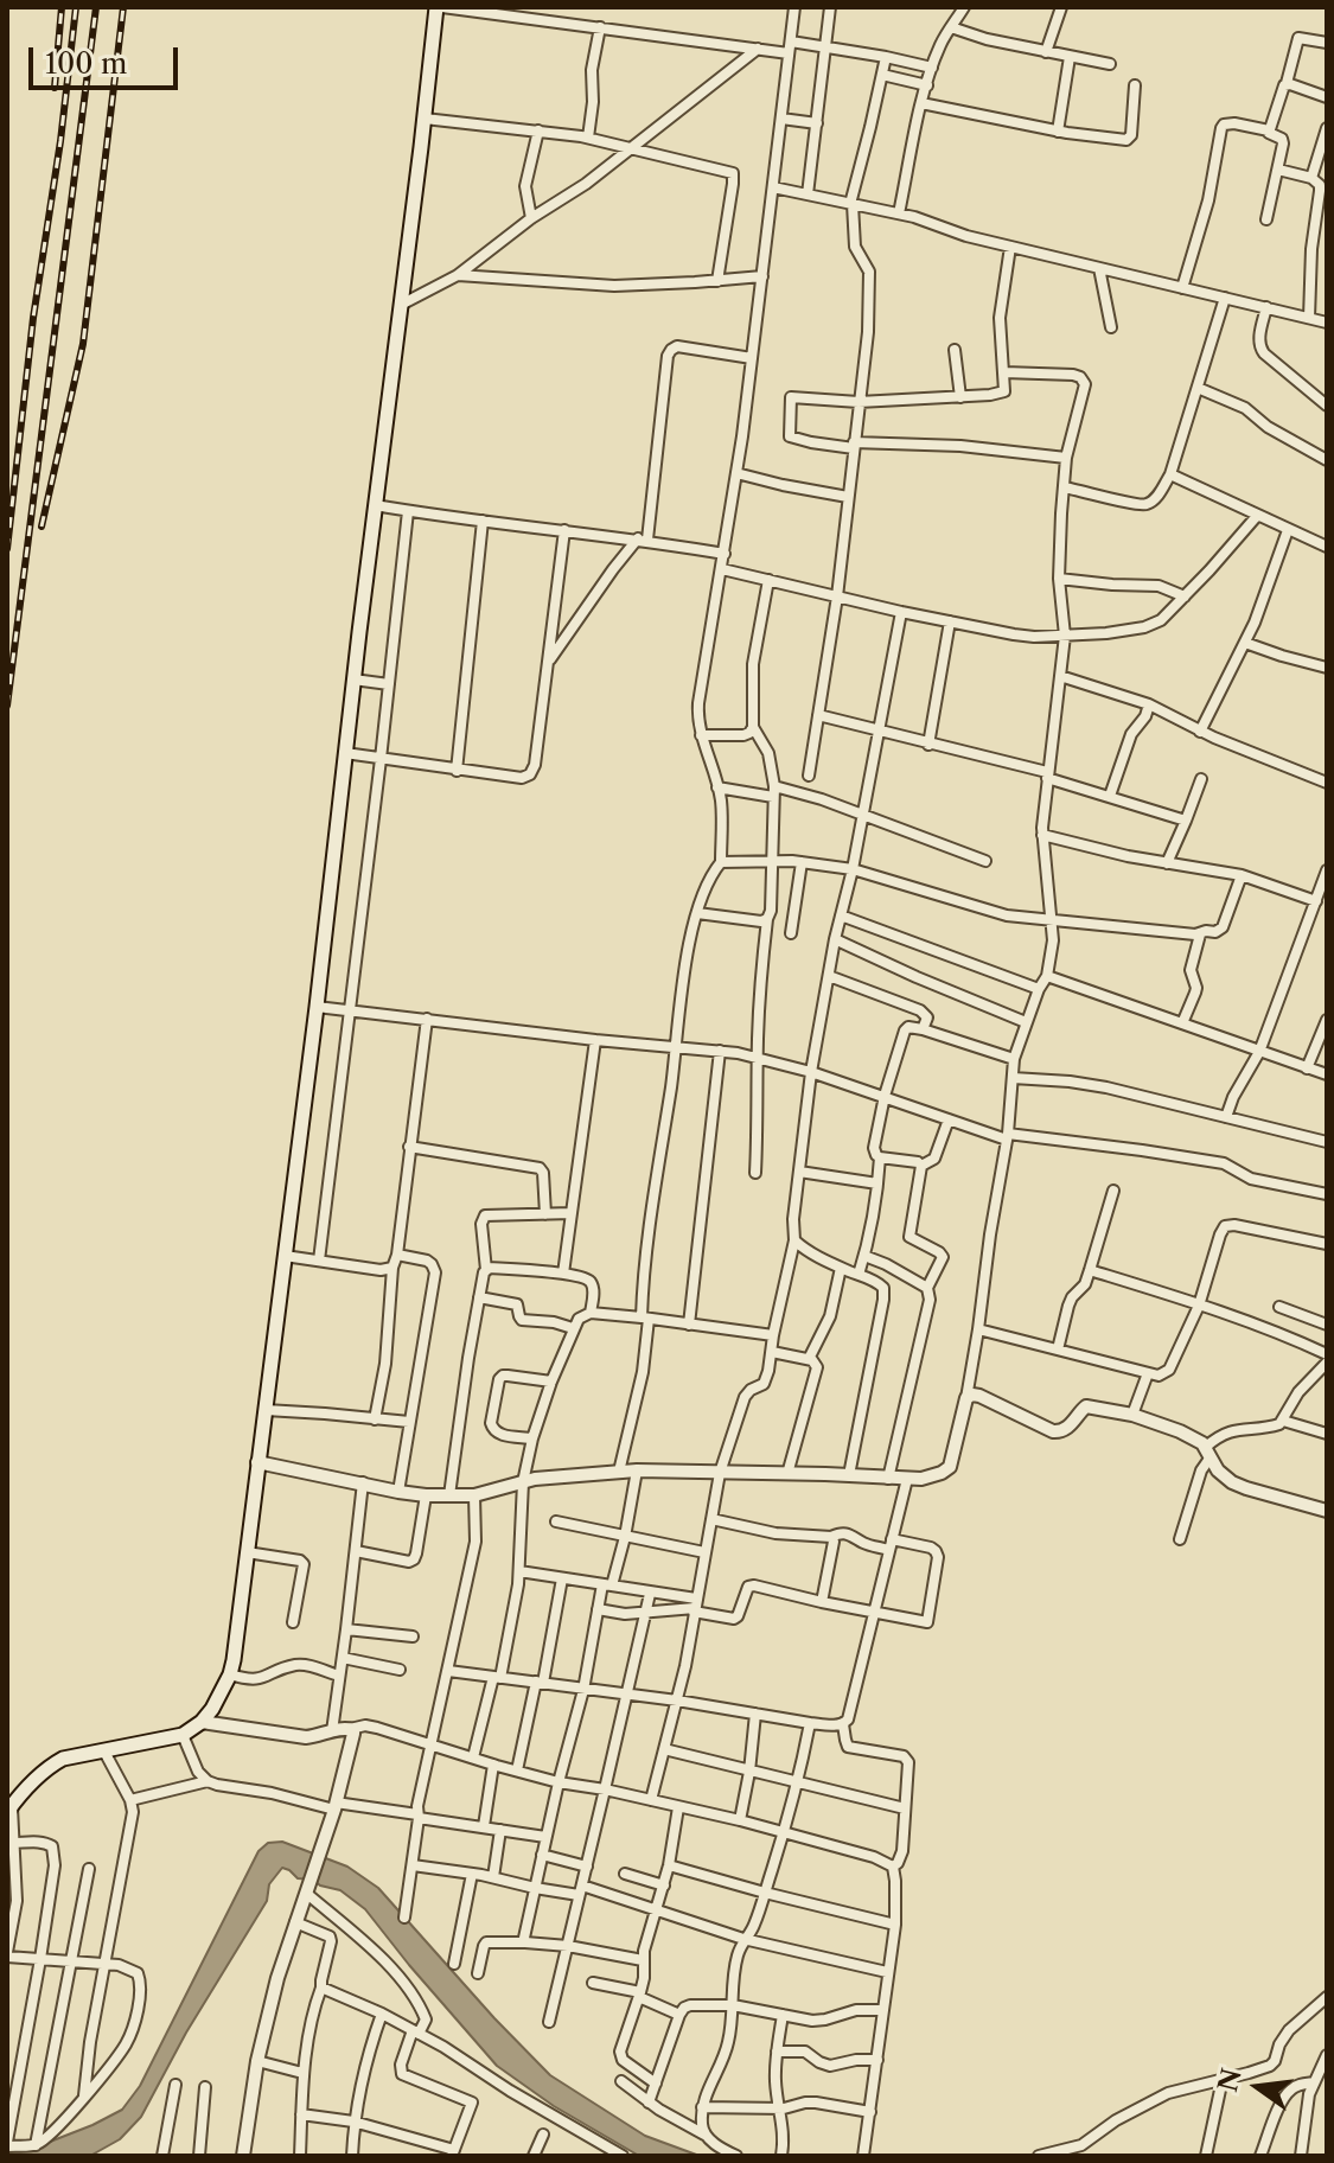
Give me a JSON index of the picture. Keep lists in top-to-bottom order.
{
  "scale_bar": "100 m",
  "north": "left"
}
